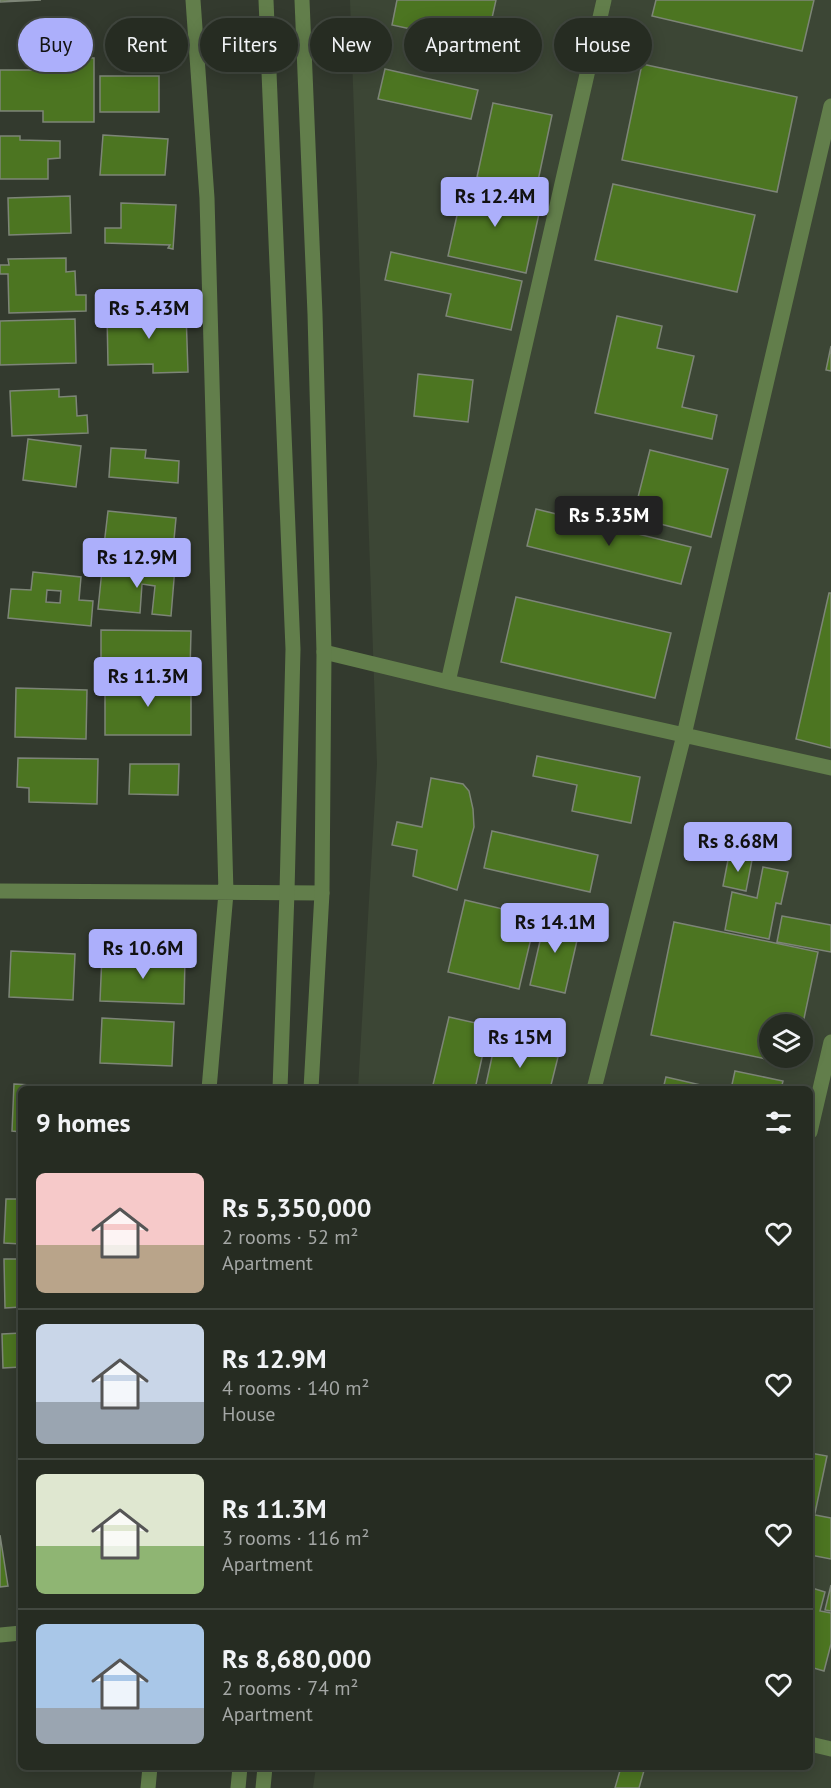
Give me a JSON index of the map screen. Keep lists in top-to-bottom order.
{
  "page": {
    "chip": [
      "Buy",
      "Rent",
      "Filters",
      "New",
      "Apartment",
      "House"
    ],
    "price": [
      "Rs 12.4M",
      "Rs 5.43M",
      "Rs 5.35M",
      "Rs 12.9M",
      "Rs 11.3M",
      "Rs 8.68M",
      "Rs 14.1M",
      "Rs 10.6M",
      "Rs 15M"
    ],
    "heading": "9 homes",
    "list": [
      {
        "name": "Rs 5,350,000",
        "note": "2 rooms · 52 m² · Apartment"
      },
      {
        "name": "Rs 12.9M",
        "note": "4 rooms · 140 m² · House"
      },
      {
        "name": "Rs 11.3M",
        "note": "3 rooms · 116 m² · Apartment"
      },
      {
        "name": "Rs 8,680,000",
        "note": "2 rooms · 74 m² · Apartment"
      }
    ]
  }
}
